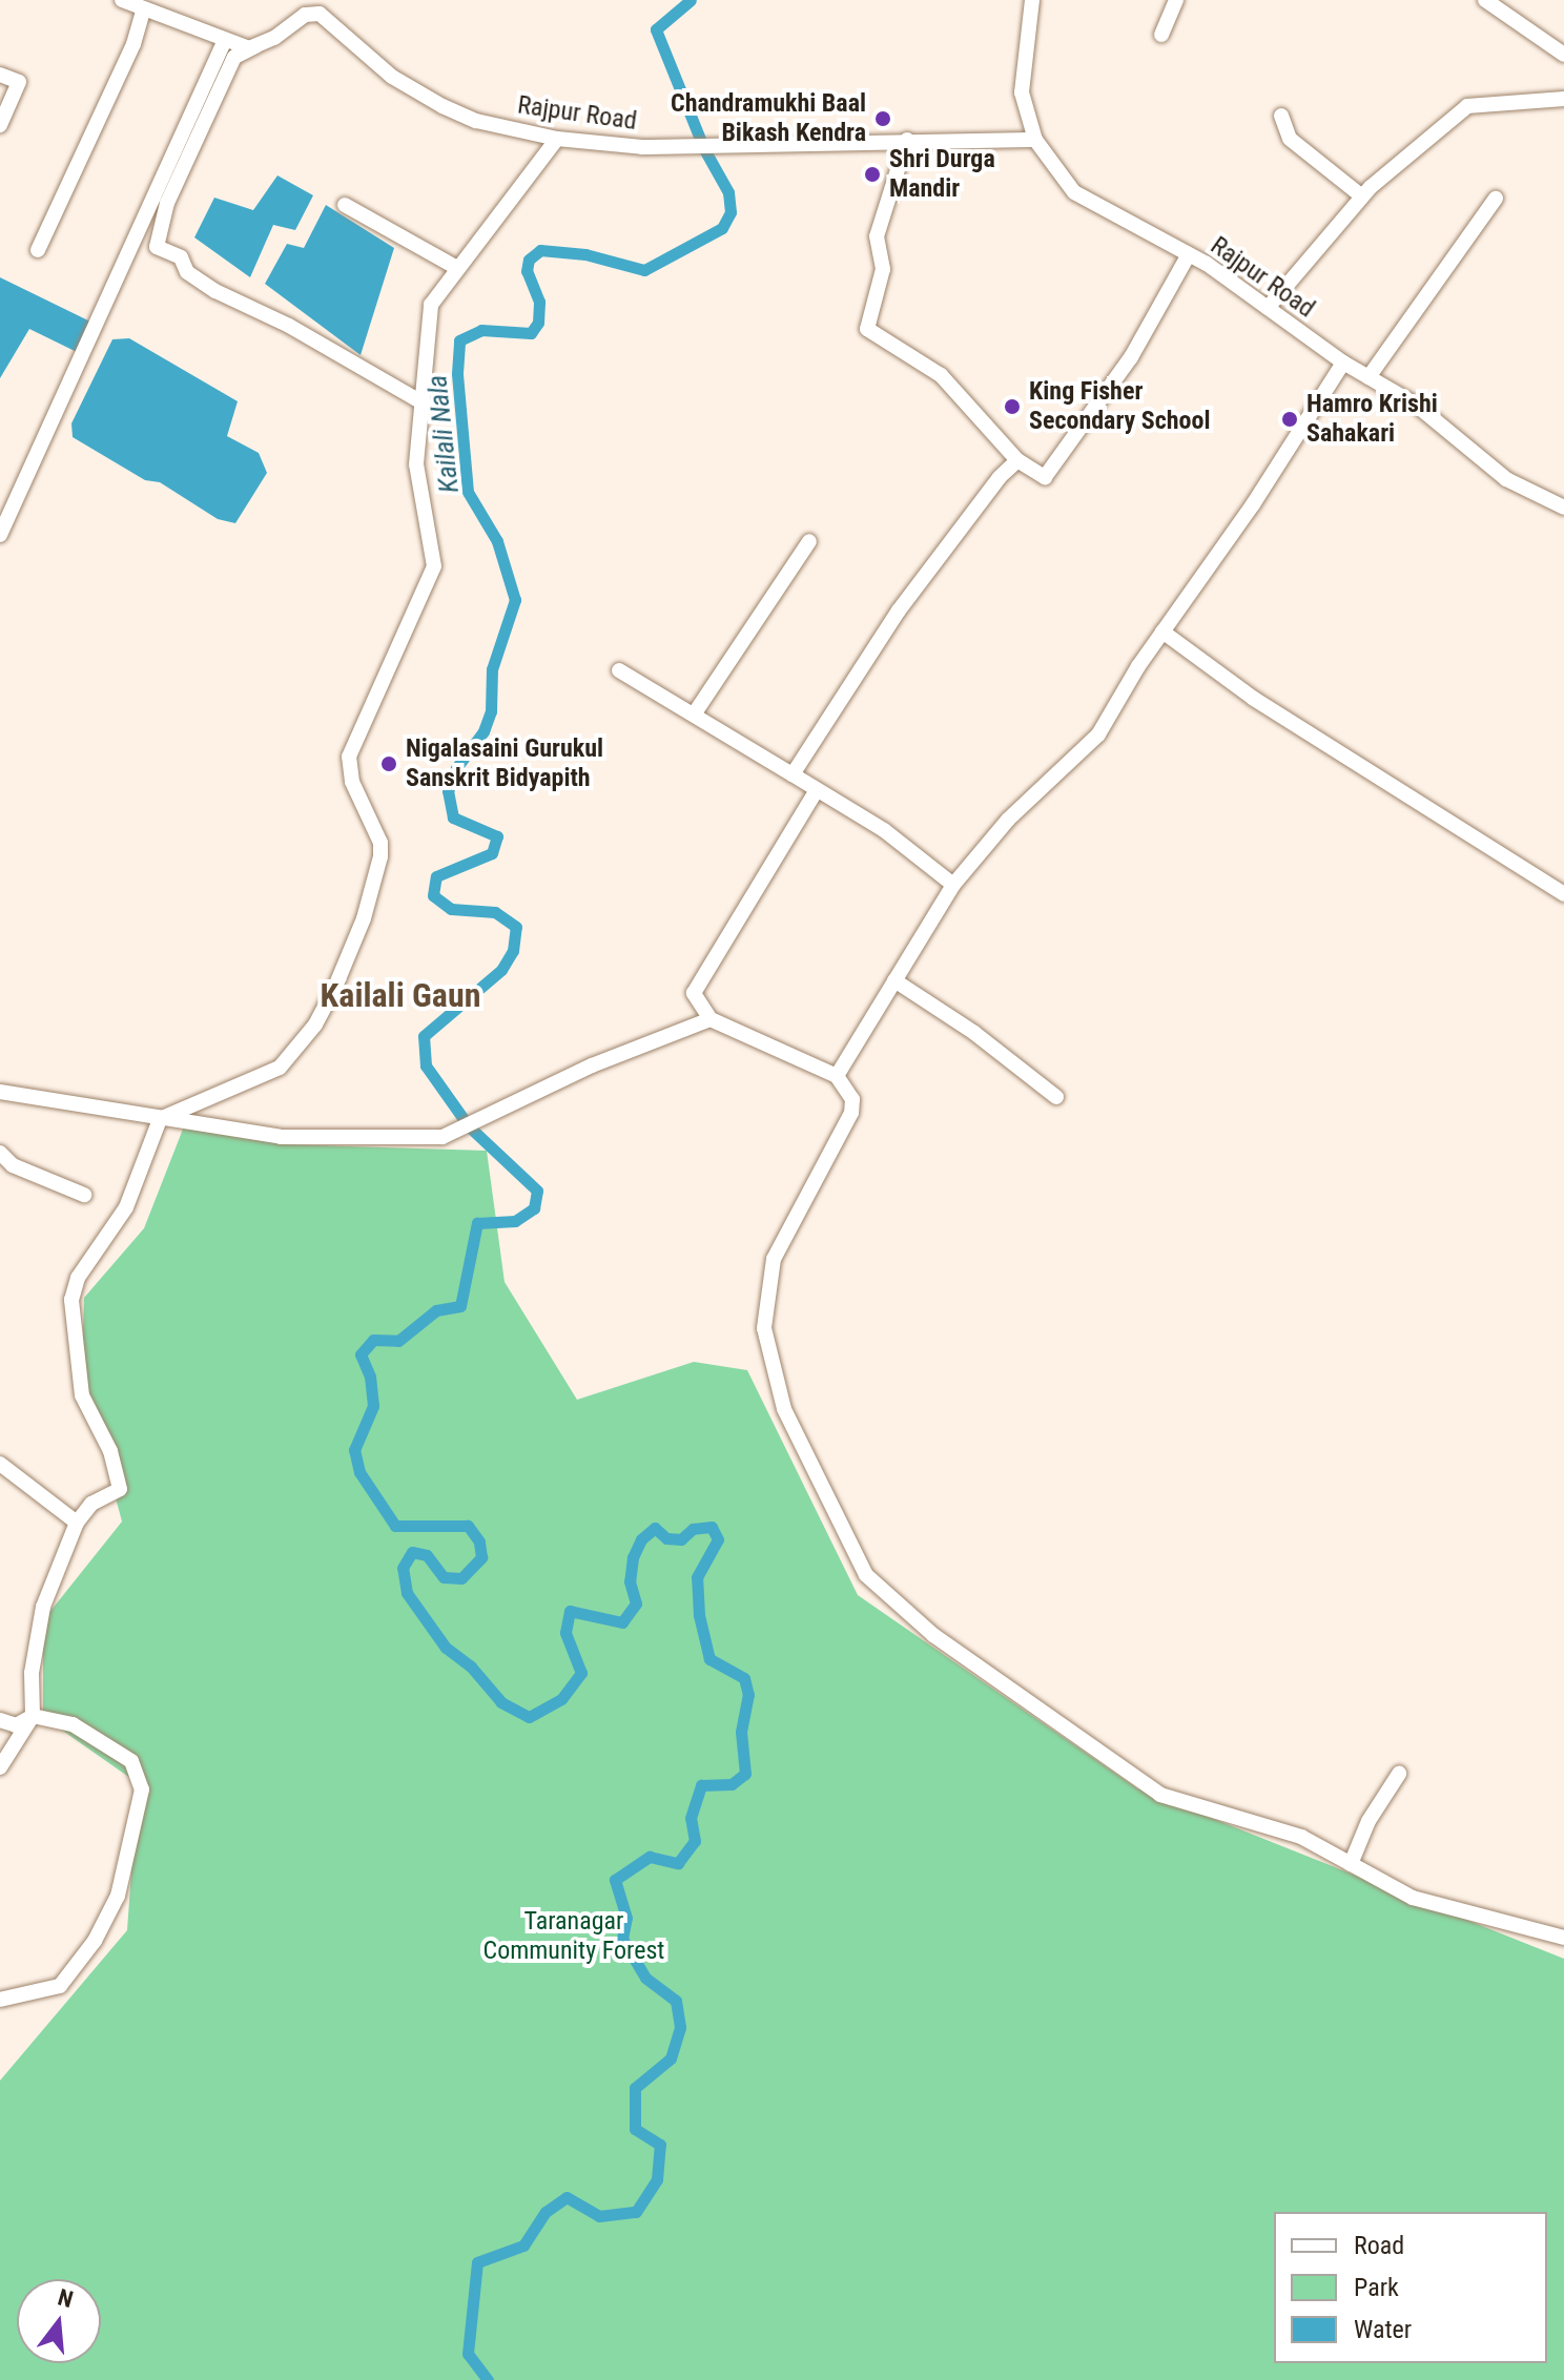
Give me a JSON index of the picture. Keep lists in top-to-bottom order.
{
  "streets": {
    "street": ["Rajpur Road"]
  },
  "districts": ["Kailali Gaun"],
  "water": ["Kailali Nala"],
  "parks": ["Taranagar Community Forest"],
  "places": [
    "Chandramukhi Baal Bikash Kendra",
    "Shri Durga Mandir",
    "King Fisher Secondary School",
    "Hamro Krishi Sahakari",
    "Nigalasaini Gurukul Sanskrit Bidyapith"
  ],
  "legend": ["Road", "Park", "Water"],
  "north": "top"
}
